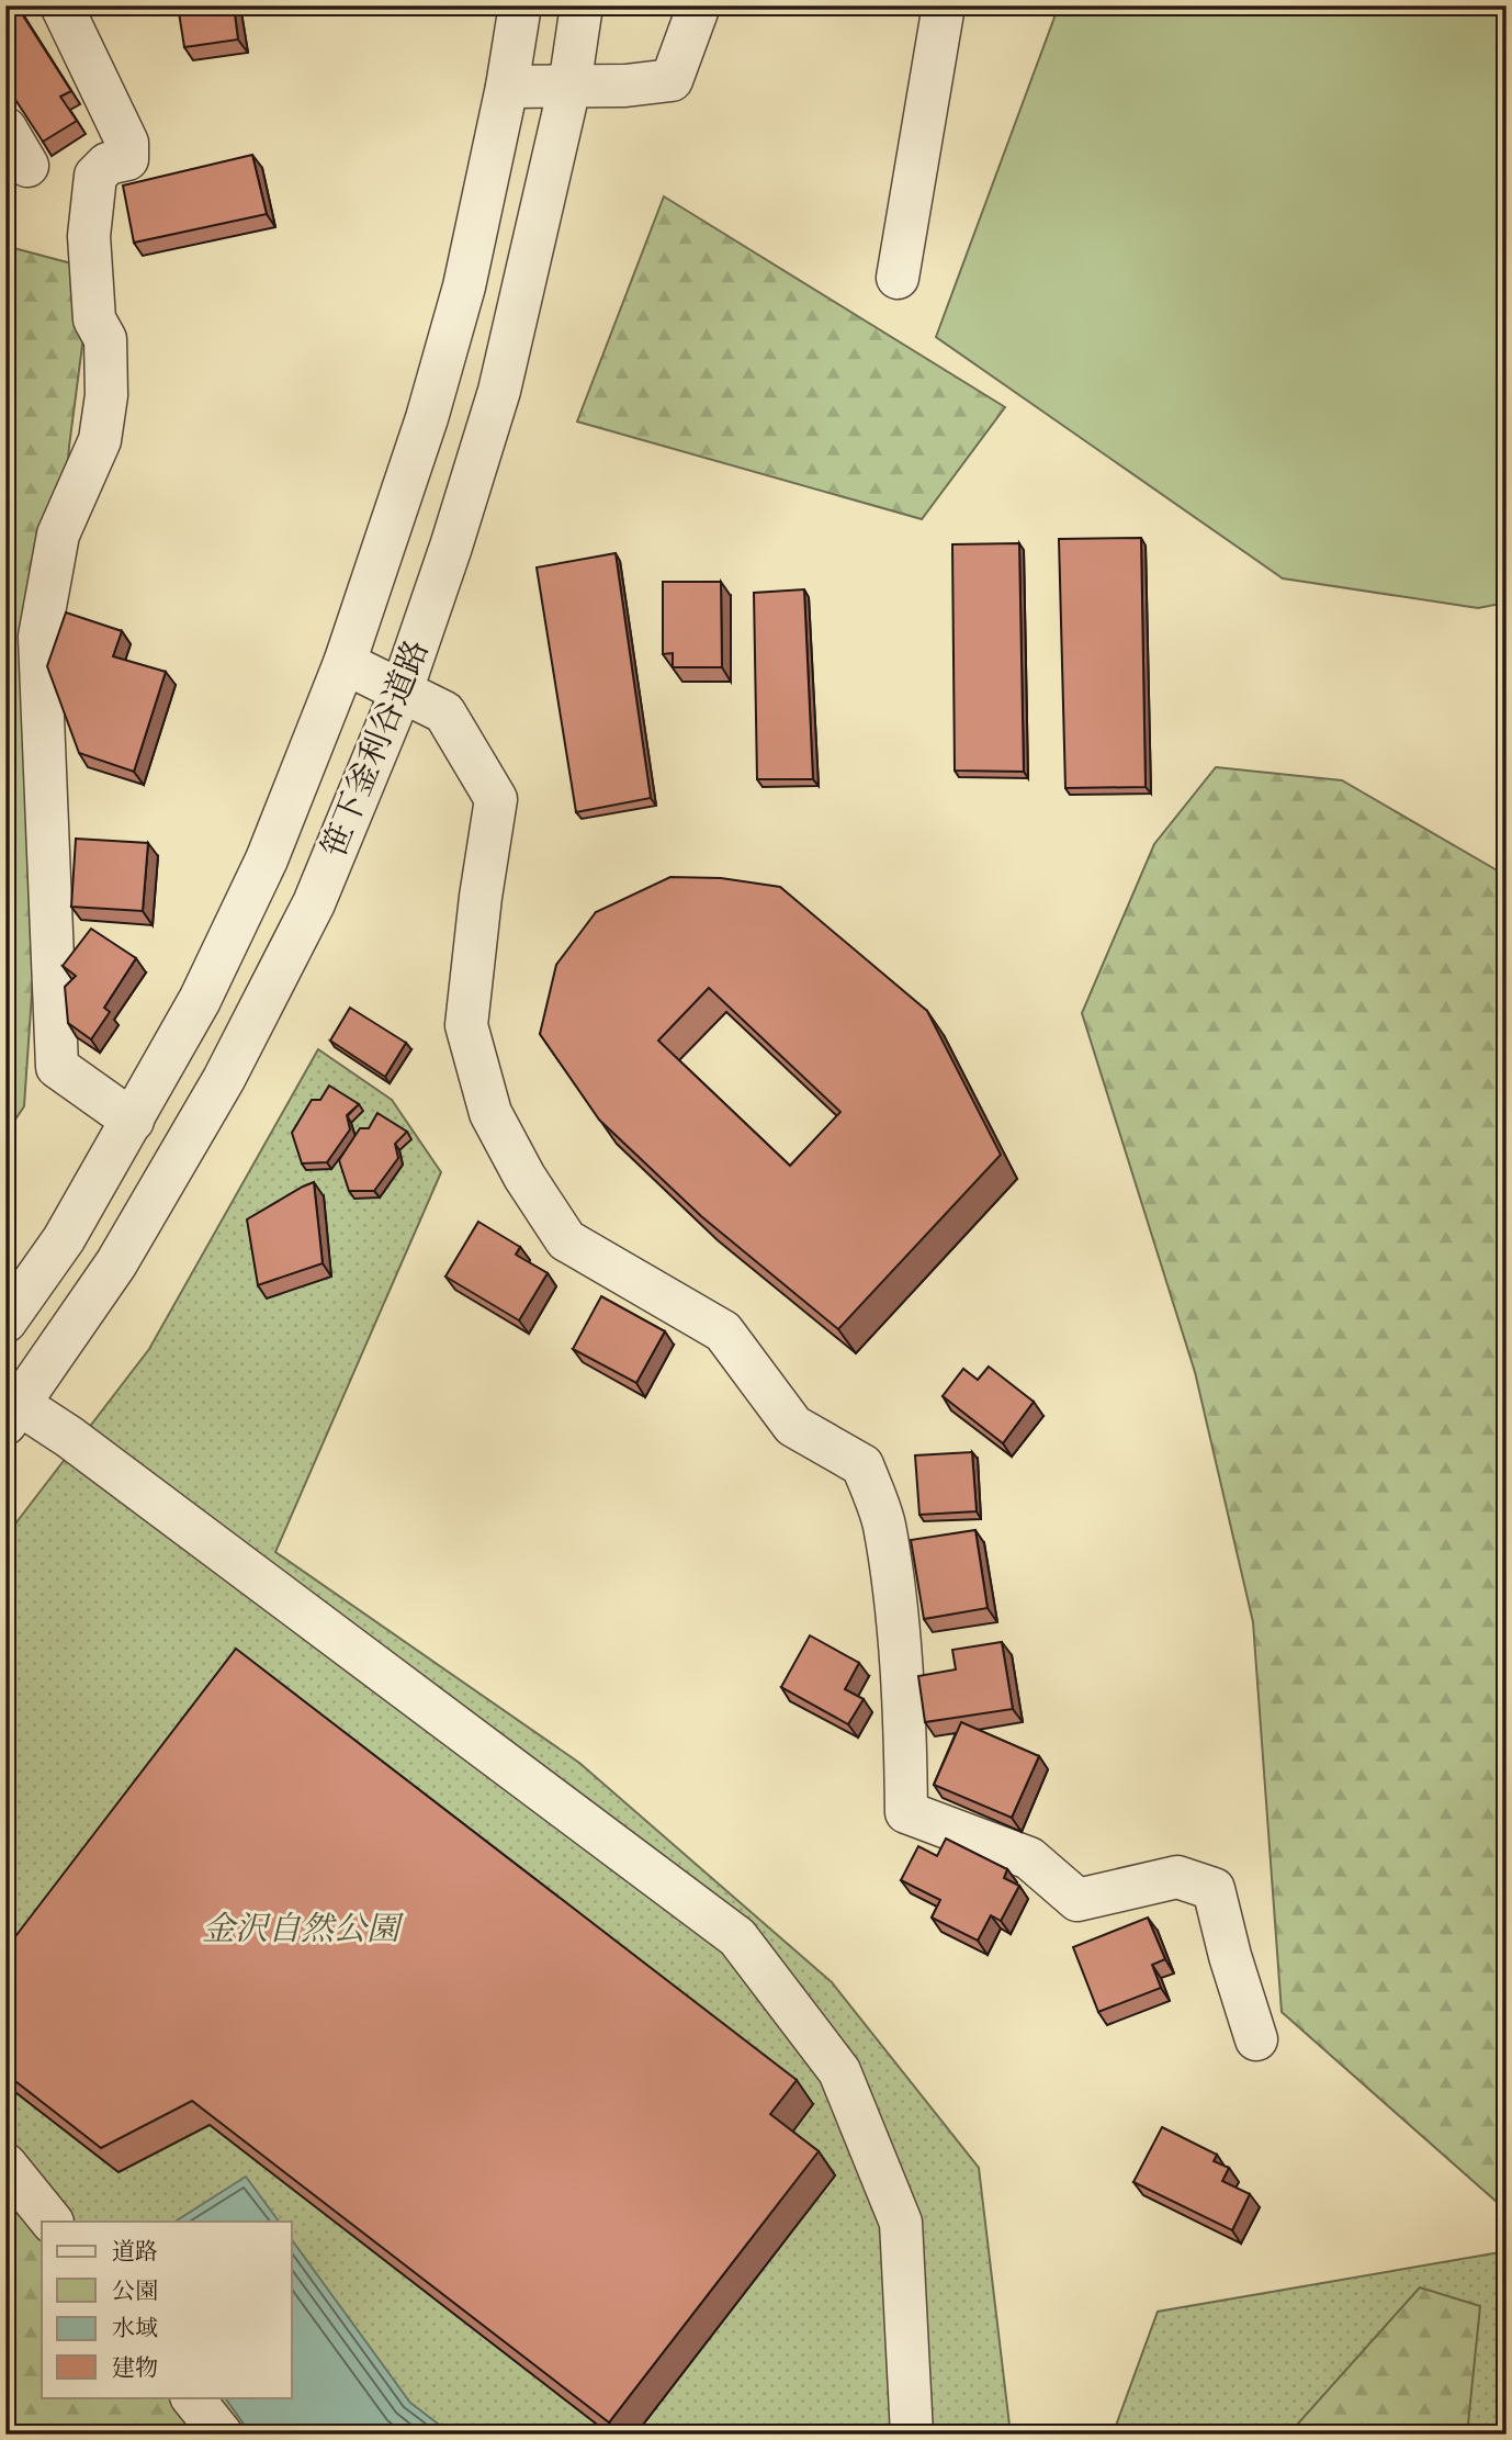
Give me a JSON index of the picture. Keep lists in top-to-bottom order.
{
  "streets": {
    "street": ["笹下釜利谷道路"]
  },
  "parks": ["金沢自然公園"],
  "legend": [
    "道路",
    "公園",
    "水域",
    "建物"
  ]
}
